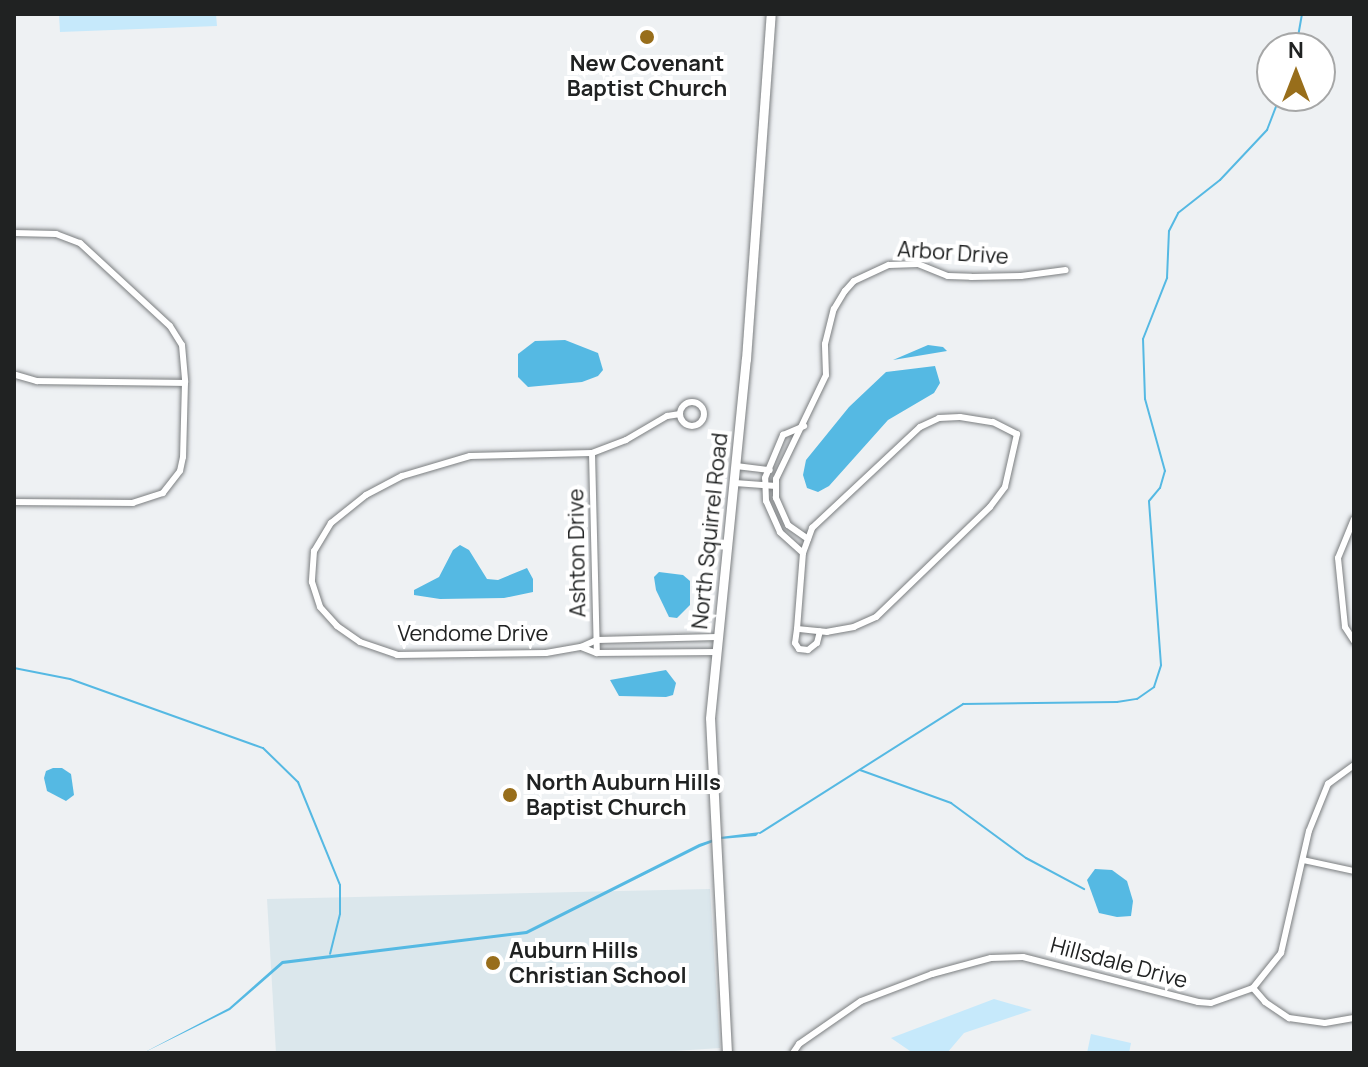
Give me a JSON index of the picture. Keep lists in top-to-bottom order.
{
  "streets": {
    "street": [
      "Arbor Drive",
      "North Squirrel Road",
      "Ashton Drive",
      "Vendome Drive",
      "Hillsdale Drive"
    ]
  },
  "crossings": [
    ["North Squirrel Road", "Vendome Drive"],
    ["Ashton Drive", "Vendome Drive"]
  ],
  "places": ["New Covenant Baptist Church", "North Auburn Hills Baptist Church", "Auburn Hills Christian School"],
  "north": "top"
}
